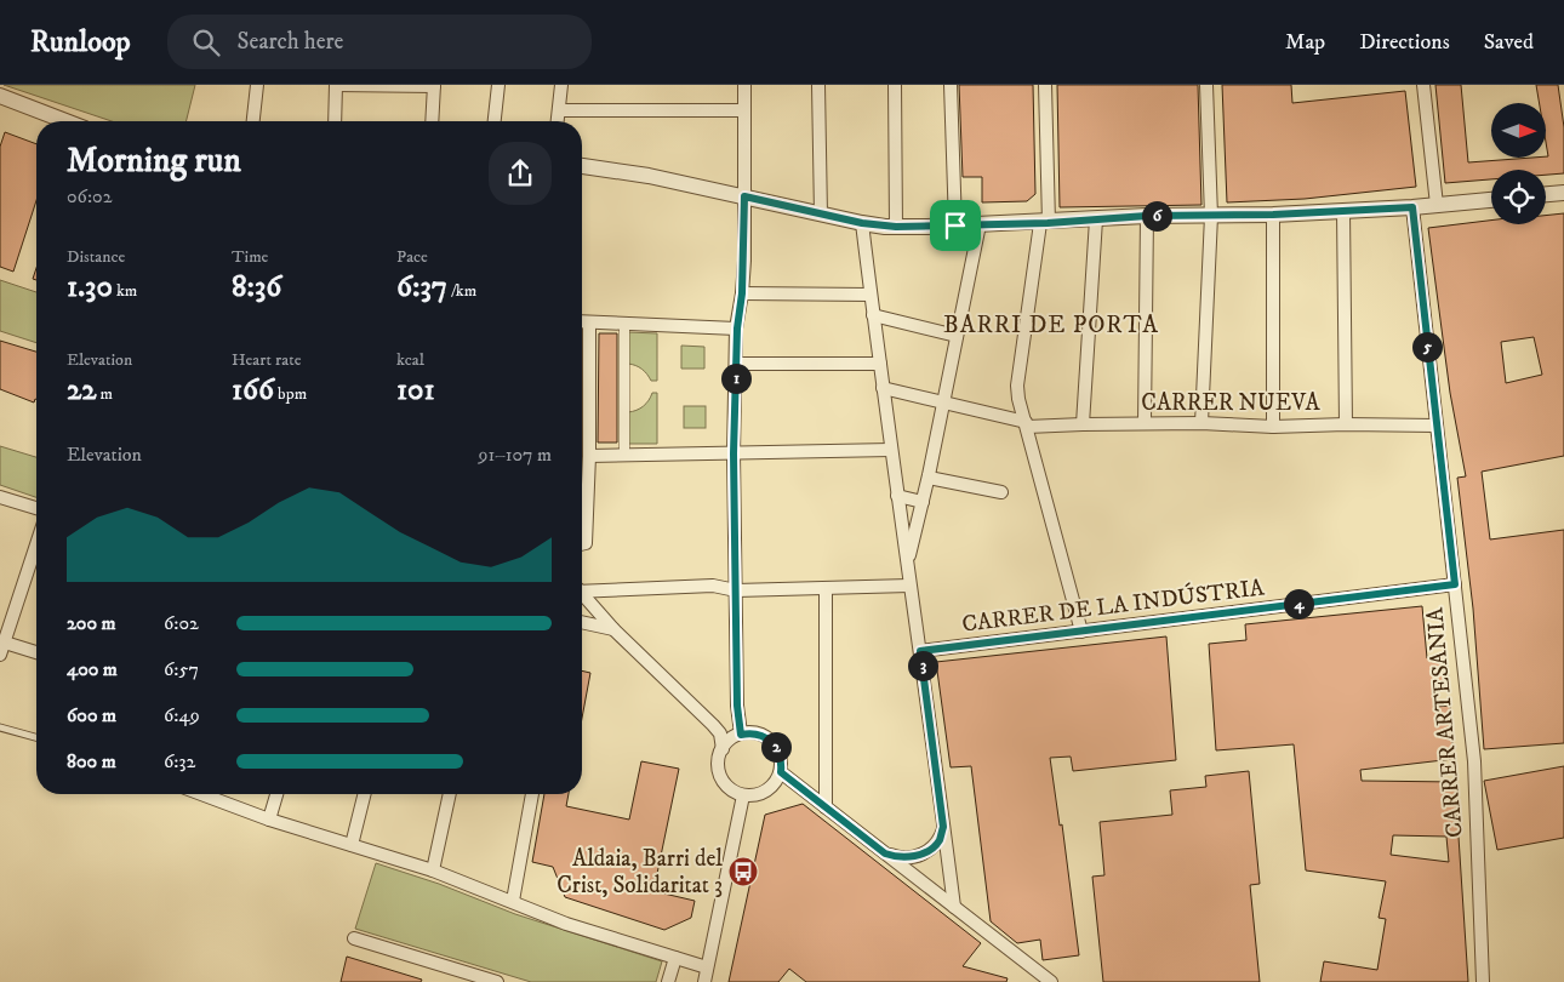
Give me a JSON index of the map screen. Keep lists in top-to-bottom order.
{
  "streets": {
    "street": ["CARRER NUEVA", "CARRER DE LA INDÚSTRIA", "CARRER ARTESANIA"]
  },
  "crossings": [
    ["CARRER NUEVA", "CARRER ARTESANIA"],
    ["CARRER DE LA INDÚSTRIA", "CARRER ARTESANIA"]
  ],
  "districts": ["BARRI DE PORTA"],
  "places": {
    "bus stop": ["Aldaia, Barri del Crist, Solidaritat 3"]
  },
  "north": "right",
  "page": {
    "header": "Runloop",
    "search": "Search here",
    "nav": ["Map", "Directions", "Saved"],
    "heading": ["Morning run", "06:02"],
    "pins": [
      "6",
      "5",
      "1",
      "4",
      "3",
      "2"
    ],
    "stats": [
      ["Distance", "1.30 km"],
      ["Time", "8:36"],
      ["Pace", "6:37 /km"],
      ["Elevation", "22 m"],
      ["Heart rate", "166 bpm"],
      ["kcal", "101"]
    ],
    "chart": ["Elevation", "91–107 m"],
    "list": [
      {
        "name": "200 m",
        "note": "6:02"
      },
      {
        "name": "400 m",
        "note": "6:57"
      },
      {
        "name": "600 m",
        "note": "6:49"
      },
      {
        "name": "800 m",
        "note": "6:32"
      }
    ]
  }
}
